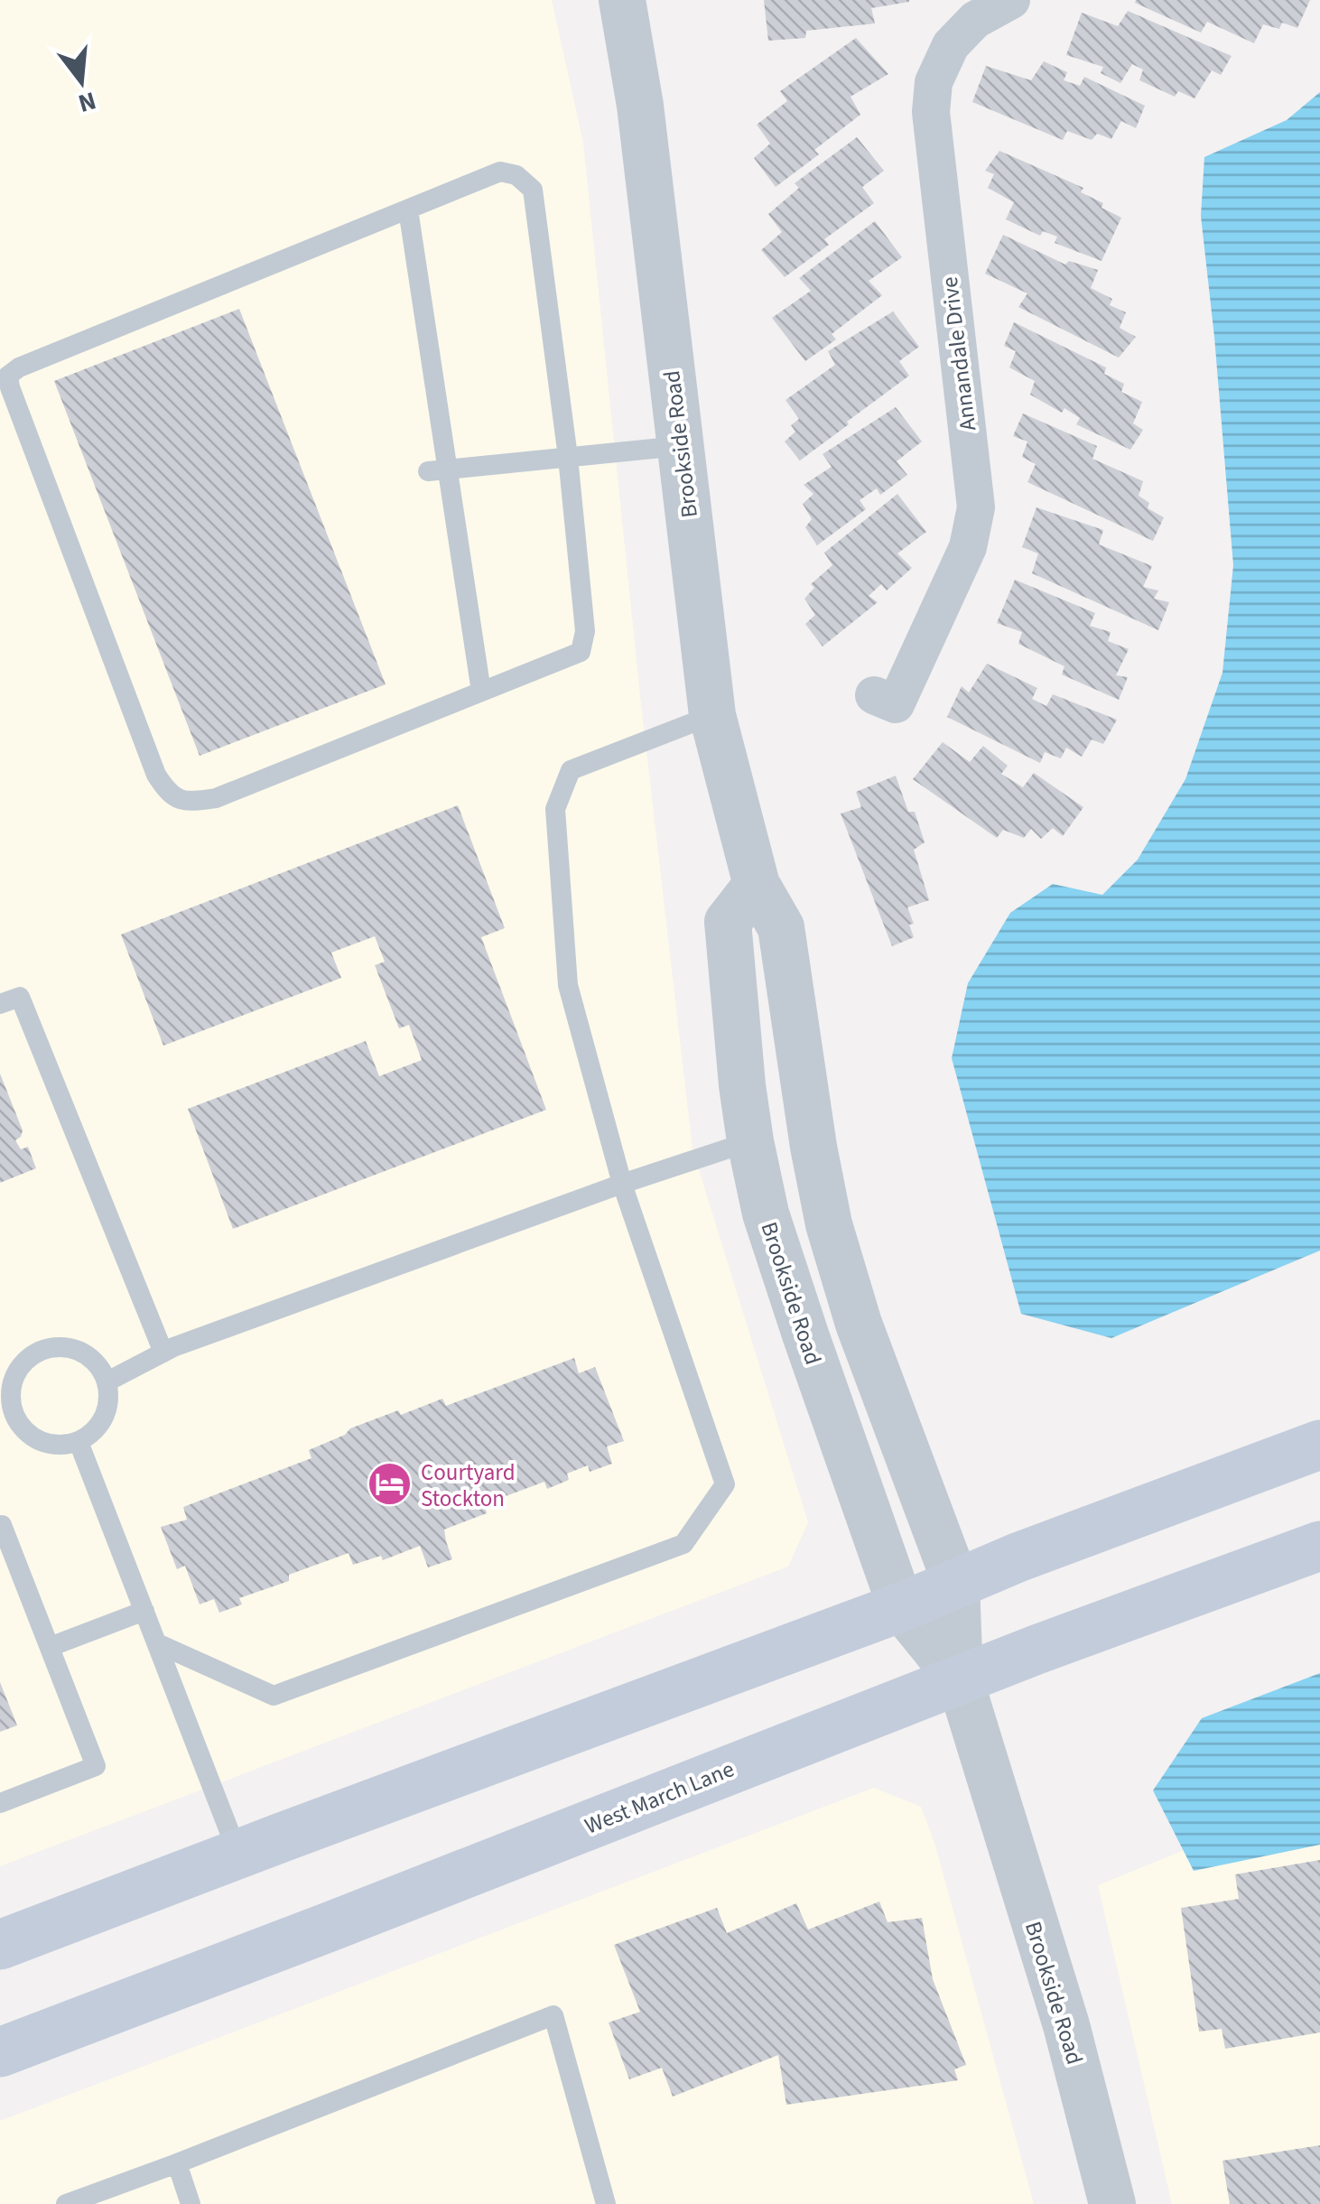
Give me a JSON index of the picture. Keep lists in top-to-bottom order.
{
  "streets": {
    "main road": ["West March Lane"],
    "street": ["Annandale Drive", "Brookside Road"]
  },
  "crossings": [
    ["Brookside Road", "West March Lane"]
  ],
  "places": {
    "hotel": ["Courtyard Stockton"]
  },
  "north": "bottom"
}
